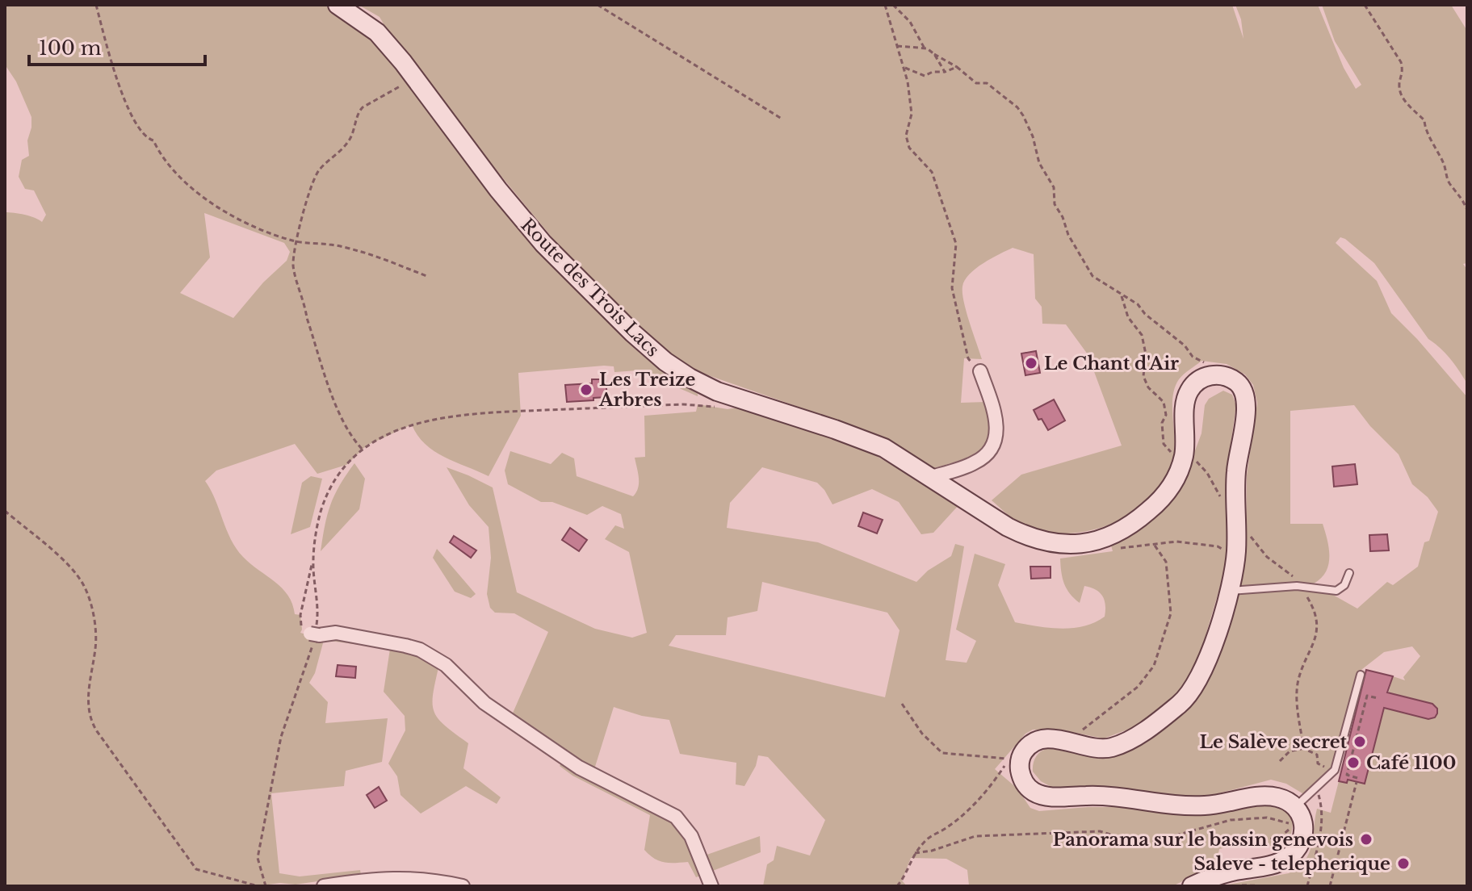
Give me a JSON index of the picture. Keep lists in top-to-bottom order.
{
  "streets": {
    "street": ["Route des Trois Lacs"]
  },
  "places": [
    "Le Chant d'Air",
    "Les Treize Arbres",
    "Le Salève secret",
    "Café 1100",
    "Panorama sur le bassin genevois",
    "Saleve - telepherique"
  ],
  "scale_bar": "100 m"
}
